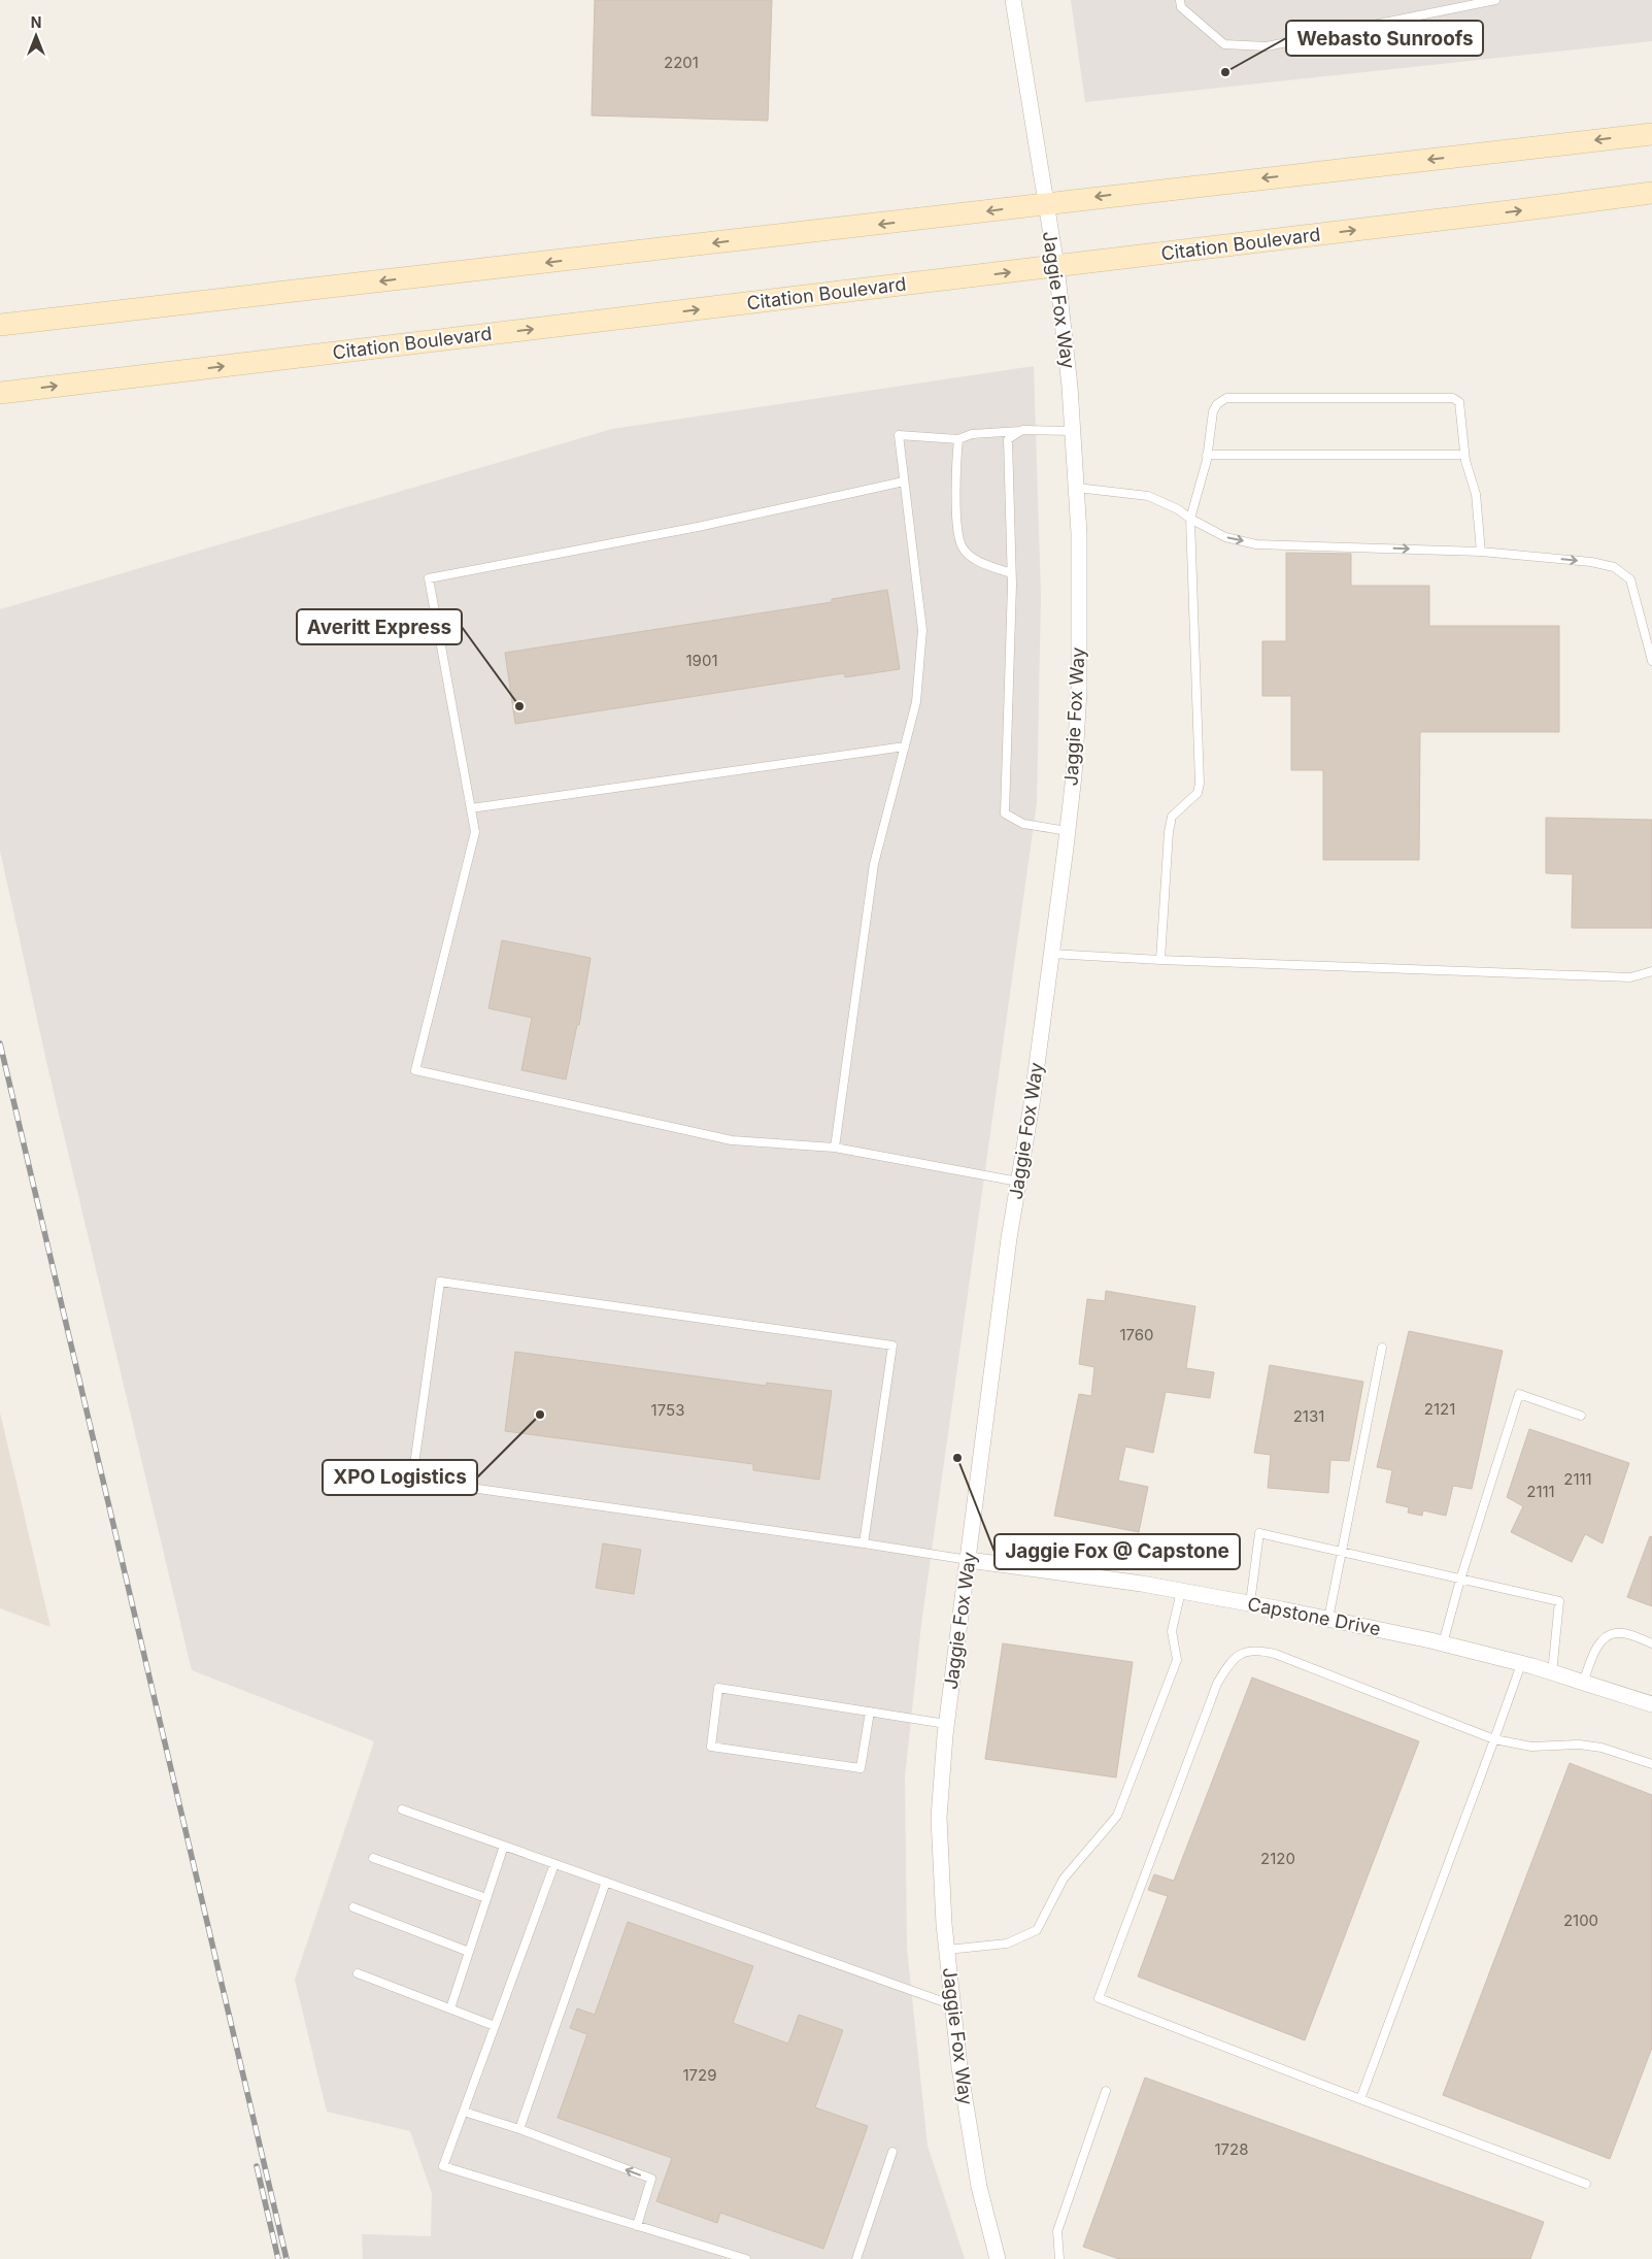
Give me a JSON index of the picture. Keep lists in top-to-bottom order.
{
  "streets": {
    "main road": ["Citation Boulevard"],
    "street": ["Jaggie Fox Way", "Capstone Drive"]
  },
  "crossings": [
    ["Citation Boulevard", "Jaggie Fox Way"],
    ["Jaggie Fox Way", "Capstone Drive"]
  ],
  "places": [
    "Webasto Sunroofs",
    "Averitt Express",
    "XPO Logistics",
    "Jaggie Fox @ Capstone"
  ],
  "house_numbers": [
    "2201",
    "1901",
    "1760",
    "2121",
    "1753",
    "2131",
    "2111",
    "2111",
    "2120",
    "2100",
    "1729",
    "1728"
  ],
  "north": "top"
}
